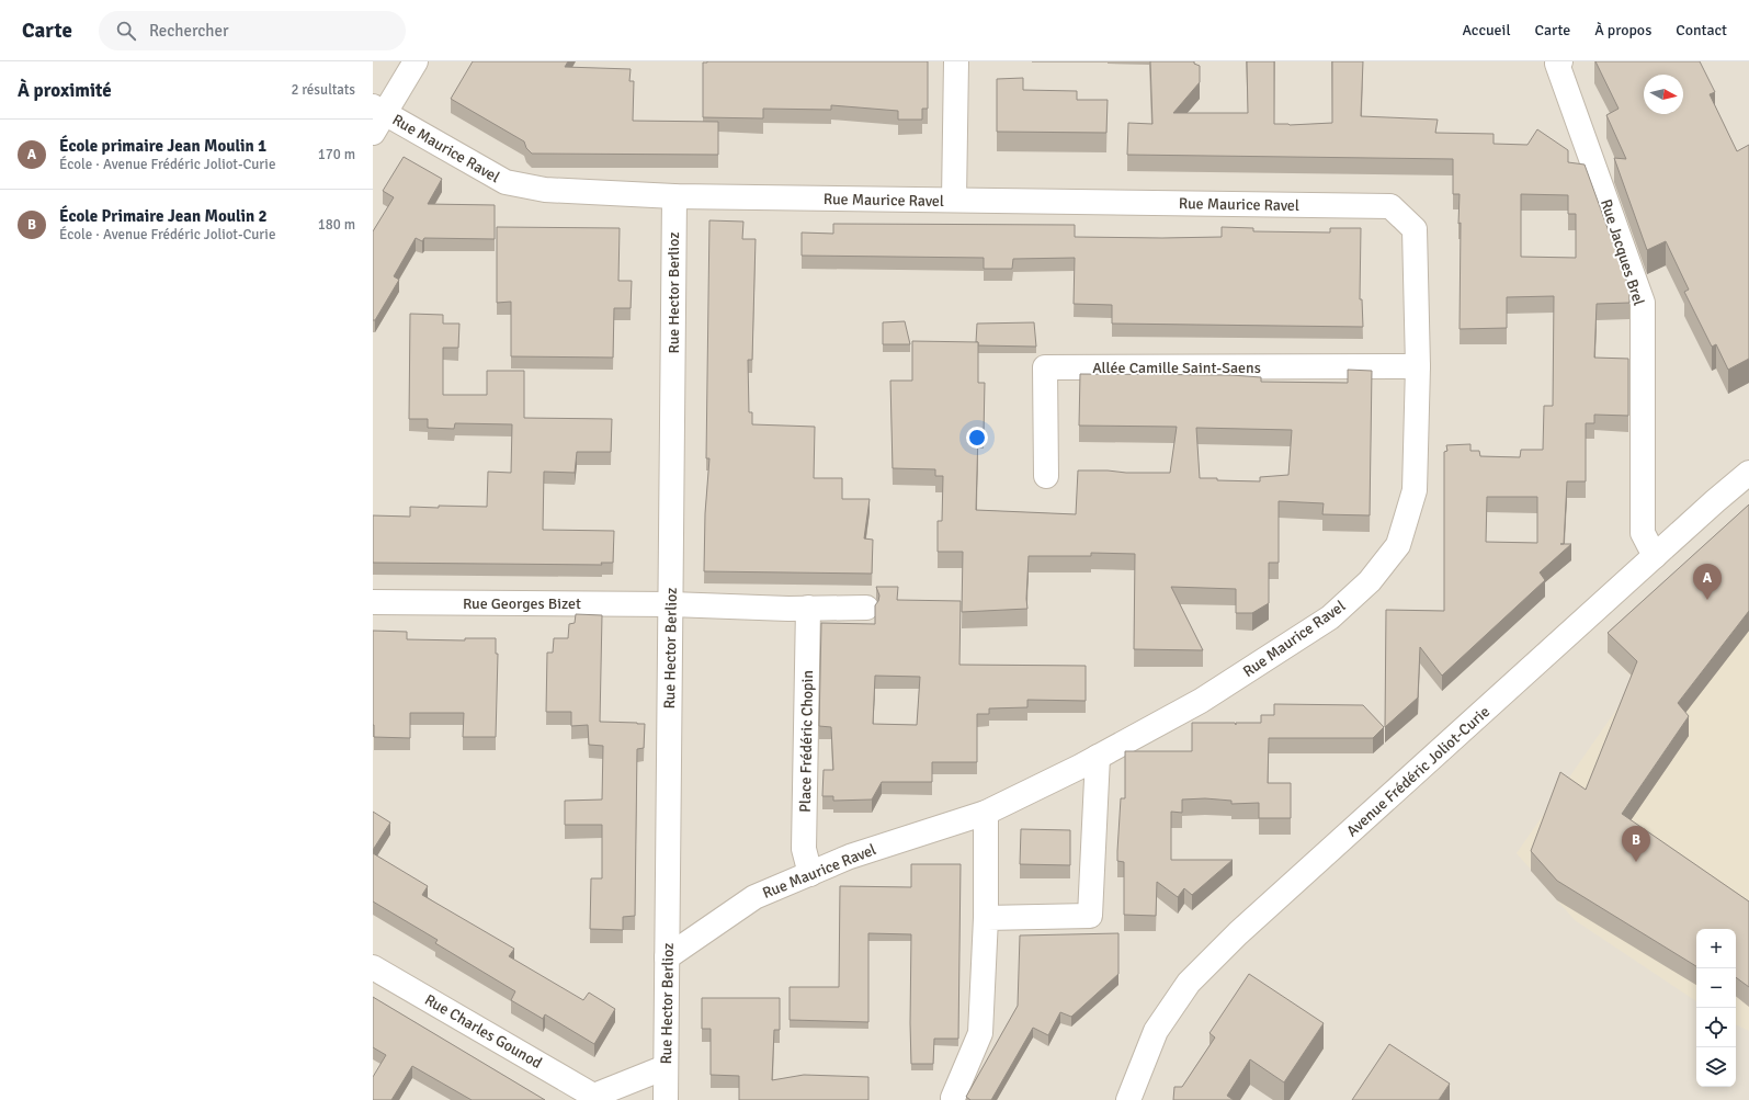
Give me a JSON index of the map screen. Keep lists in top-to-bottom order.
{
  "streets": {
    "street": [
      "Rue Maurice Ravel",
      "Rue Jacques Brel",
      "Rue Hector Berlioz",
      "Allée Camille Saint-Saens",
      "Rue Georges Bizet",
      "Place Frédéric Chopin",
      "Avenue Frédéric Joliot-Curie",
      "Rue Charles Gounod"
    ]
  },
  "crossings": [
    ["Rue Maurice Ravel", "Rue Hector Berlioz"],
    ["Rue Maurice Ravel", "Allée Camille Saint-Saens"],
    ["Rue Maurice Ravel", "Place Frédéric Chopin"],
    ["Rue Jacques Brel", "Avenue Frédéric Joliot-Curie"],
    ["Rue Hector Berlioz", "Rue Georges Bizet"],
    ["Rue Hector Berlioz", "Rue Charles Gounod"]
  ],
  "north": "right",
  "page": {
    "header": "Carte",
    "search": "Rechercher",
    "nav": [
      "Accueil",
      "Carte",
      "À propos",
      "Contact"
    ],
    "heading": ["À proximité", "2 résultats"],
    "list": [
      {
        "mark": "A",
        "name": "École primaire Jean Moulin 1",
        "note": "École · Avenue Frédéric Joliot-Curie",
        "value": "170 m"
      },
      {
        "mark": "B",
        "name": "École Primaire Jean Moulin 2",
        "note": "École · Avenue Frédéric Joliot-Curie",
        "value": "180 m"
      }
    ],
    "pins": ["A", "B"],
    "map_buttons": ["+", "−"]
  }
}
